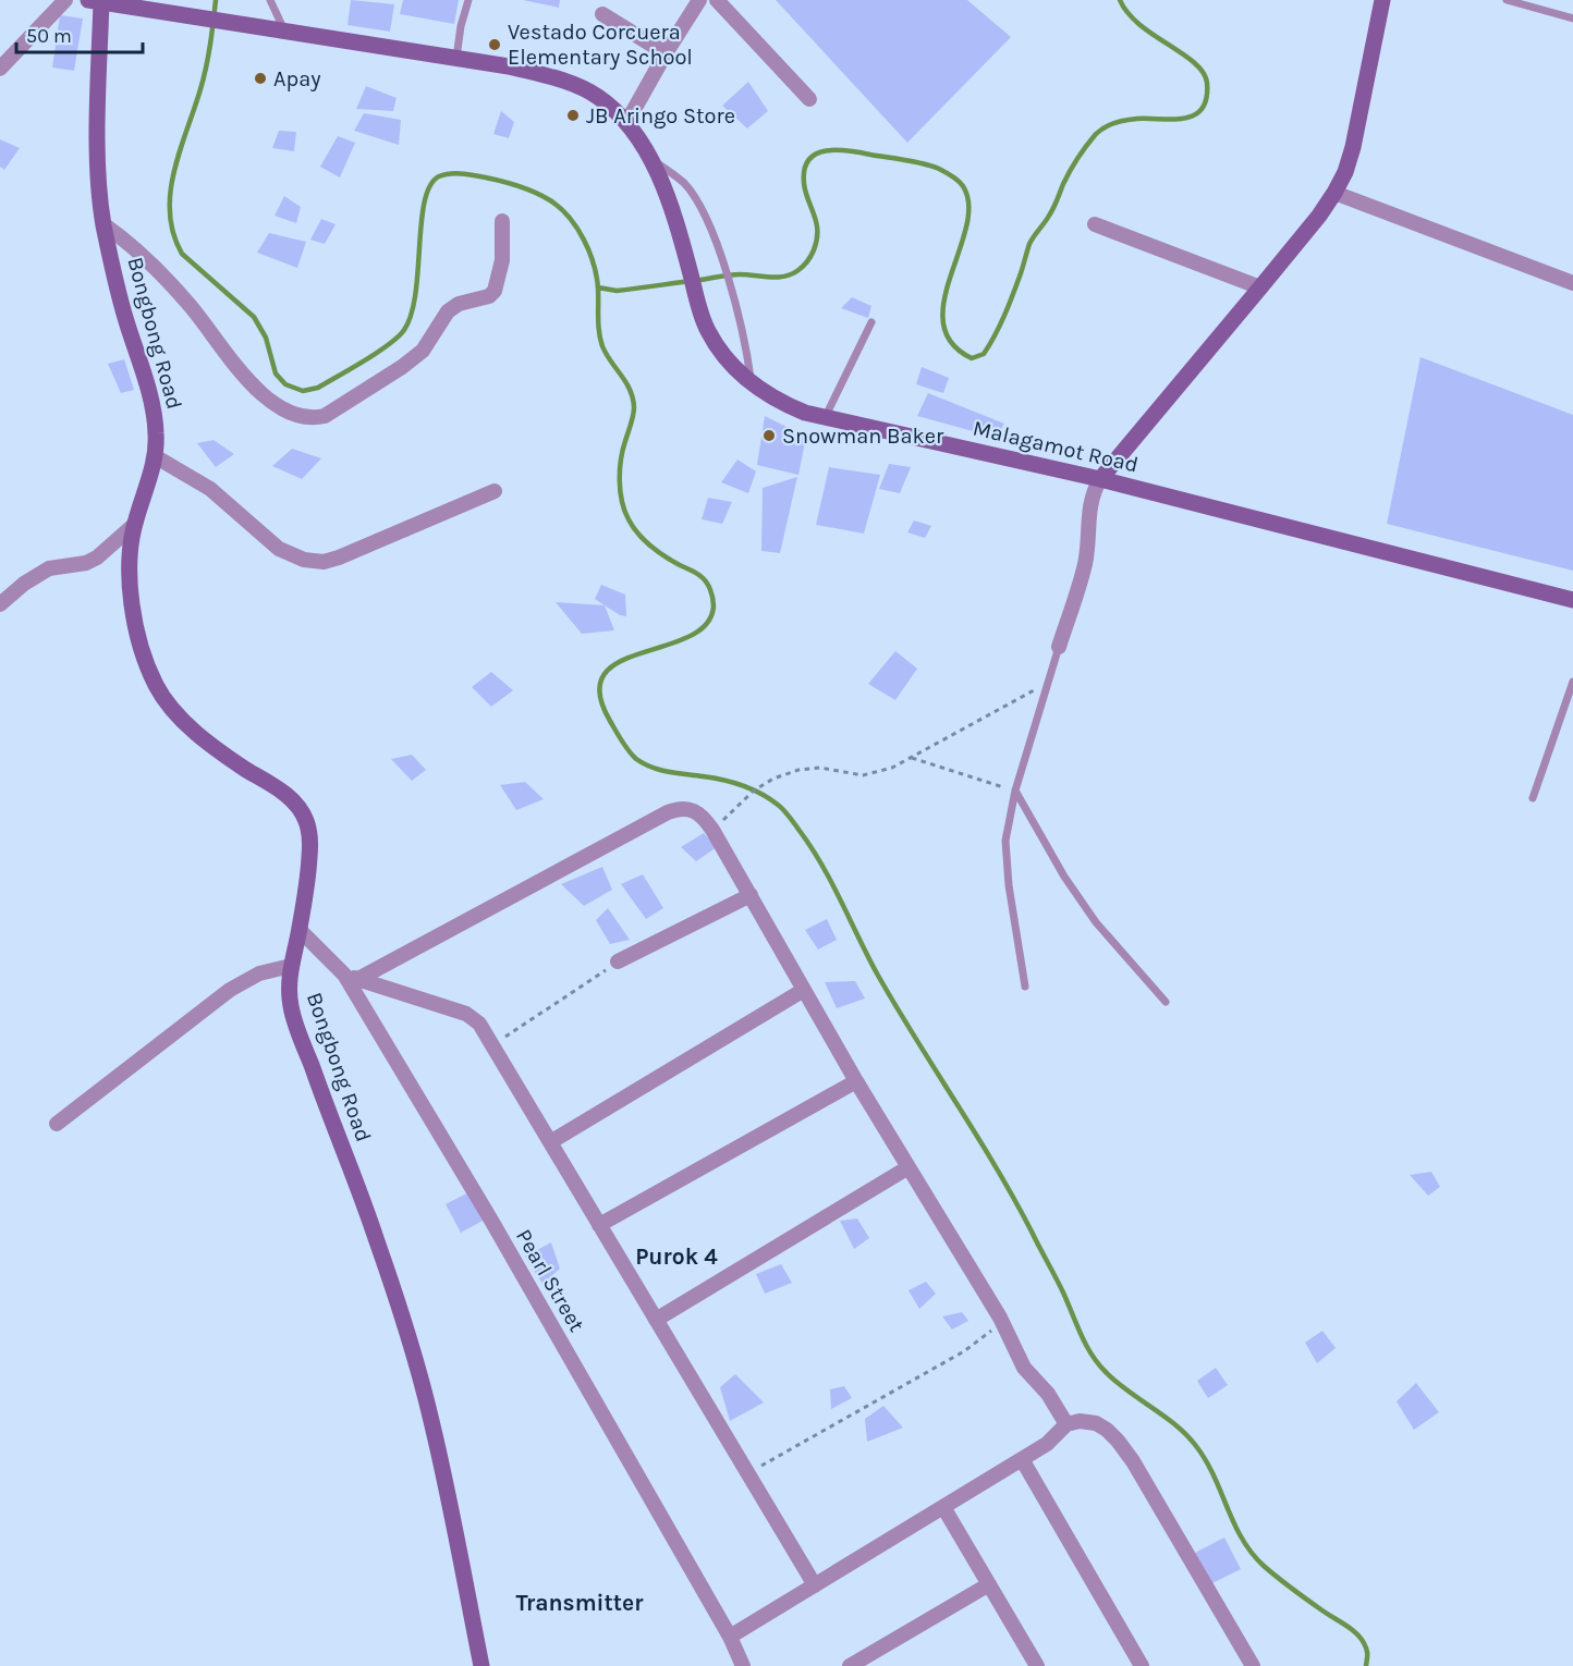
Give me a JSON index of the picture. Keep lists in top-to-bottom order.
{
  "streets": {
    "street": ["Bongbong Road", "Malagamot Road", "Pearl Street"]
  },
  "crossings": [
    ["Bongbong Road", "Malagamot Road"],
    ["Bongbong Road", "Pearl Street"]
  ],
  "districts": ["Purok 4", "Transmitter"],
  "places": [
    "Vestado Corcuera Elementary School",
    "Apay",
    "JB Aringo Store",
    "Snowman Baker"
  ],
  "scale_bar": "50 m"
}
